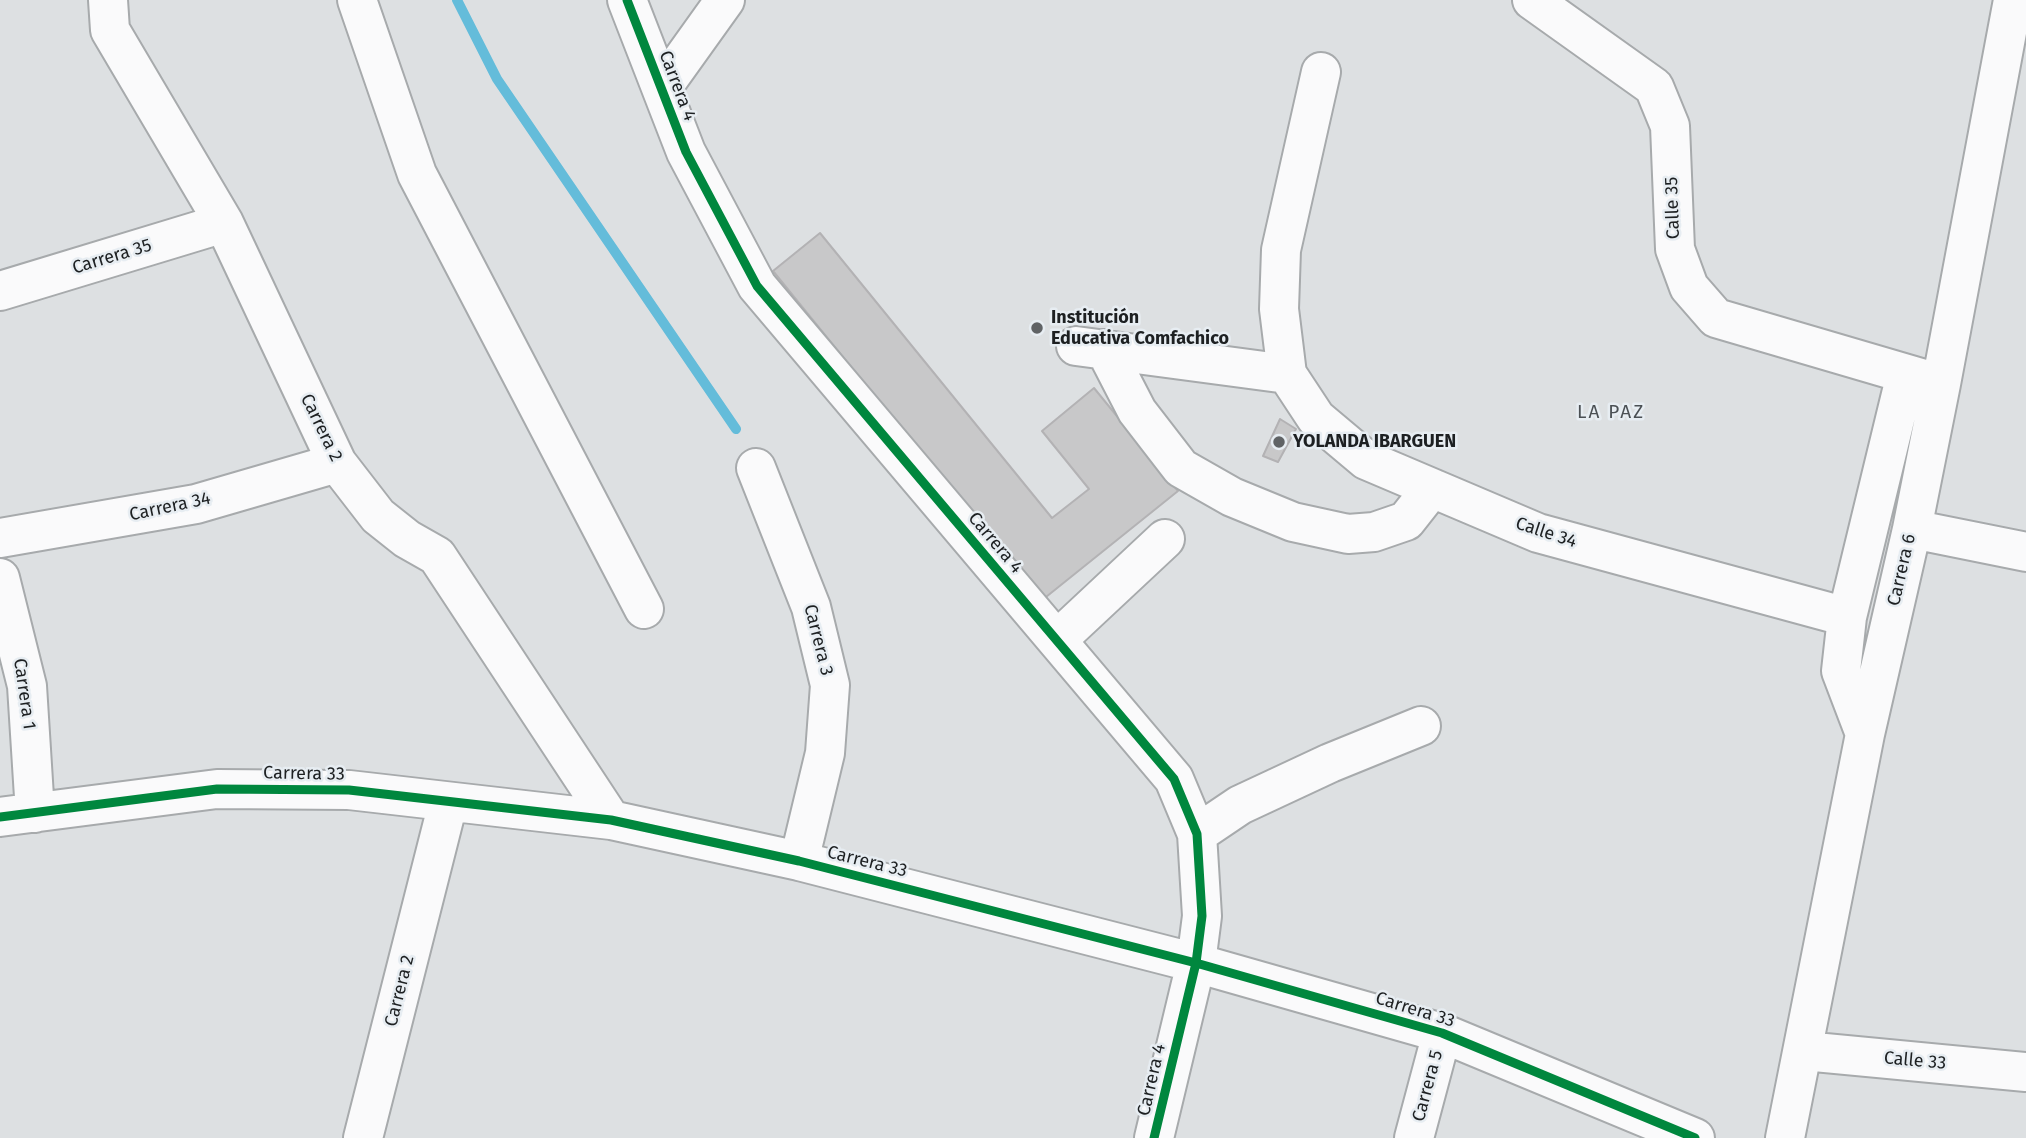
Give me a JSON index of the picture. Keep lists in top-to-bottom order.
{
  "streets": {
    "street": [
      "Carrera 4",
      "Calle 35",
      "Carrera 35",
      "Carrera 2",
      "Carrera 34",
      "Calle 34",
      "Carrera 6",
      "Carrera 3",
      "Carrera 1",
      "Carrera 33",
      "Calle 33",
      "Carrera 5"
    ]
  },
  "crossings": [
    ["Carrera 4", "Carrera 33"],
    ["Calle 35", "Carrera 6"],
    ["Carrera 35", "Carrera 2"],
    ["Carrera 2", "Carrera 34"],
    ["Carrera 2", "Carrera 33"],
    ["Carrera 6", "Calle 33"],
    ["Carrera 3", "Carrera 33"],
    ["Carrera 1", "Carrera 33"],
    ["Carrera 33", "Carrera 5"]
  ],
  "districts": ["LA PAZ"],
  "places": ["Institución Educativa Comfachico", "YOLANDA IBARGUEN"]
}
